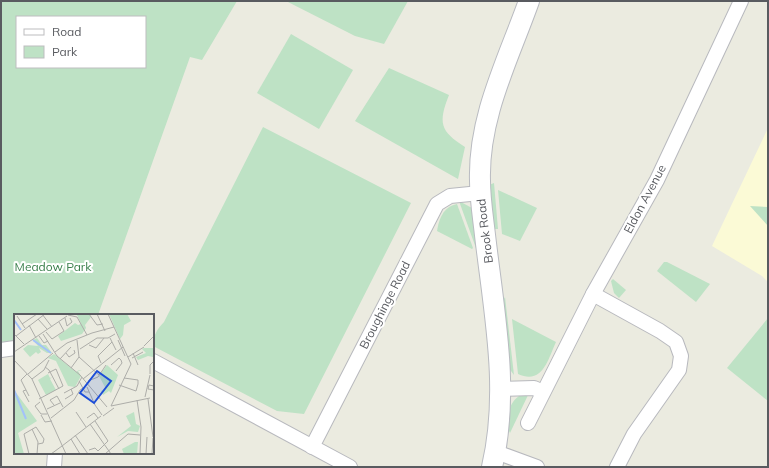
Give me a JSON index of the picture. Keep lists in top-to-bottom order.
{
  "streets": {
    "street": ["Eldon Avenue", "Brook Road", "Broughinge Road"]
  },
  "crossings": [
    ["Brook Road", "Broughinge Road"]
  ],
  "parks": ["Meadow Park"],
  "legend": ["Road", "Park"]
}
